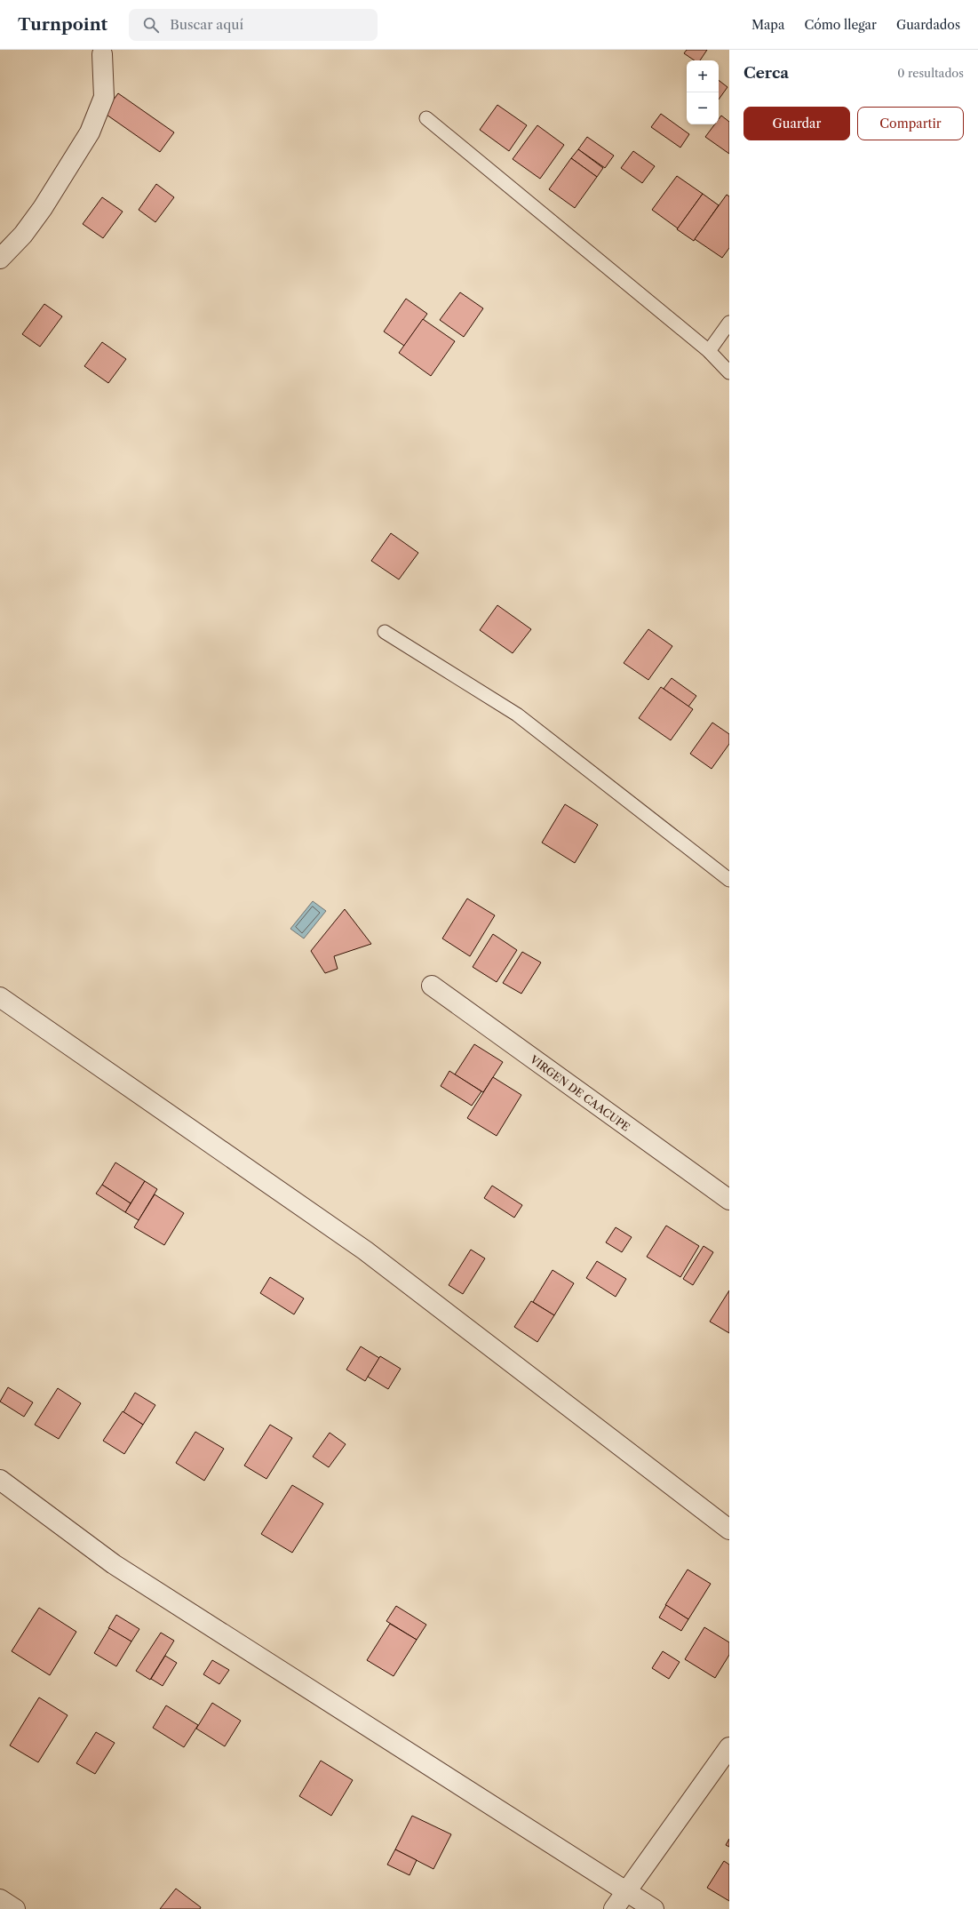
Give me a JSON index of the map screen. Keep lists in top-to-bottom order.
{
  "streets": {
    "street": ["VIRGEN DE CAACUPE"]
  },
  "page": {
    "header": "Turnpoint",
    "search": "Buscar aquí",
    "nav": ["Mapa", "Cómo llegar", "Guardados"],
    "heading": ["Cerca", "0 resultados"],
    "map_buttons": ["+", "−"],
    "buttons": ["Guardar", "Compartir"]
  }
}
